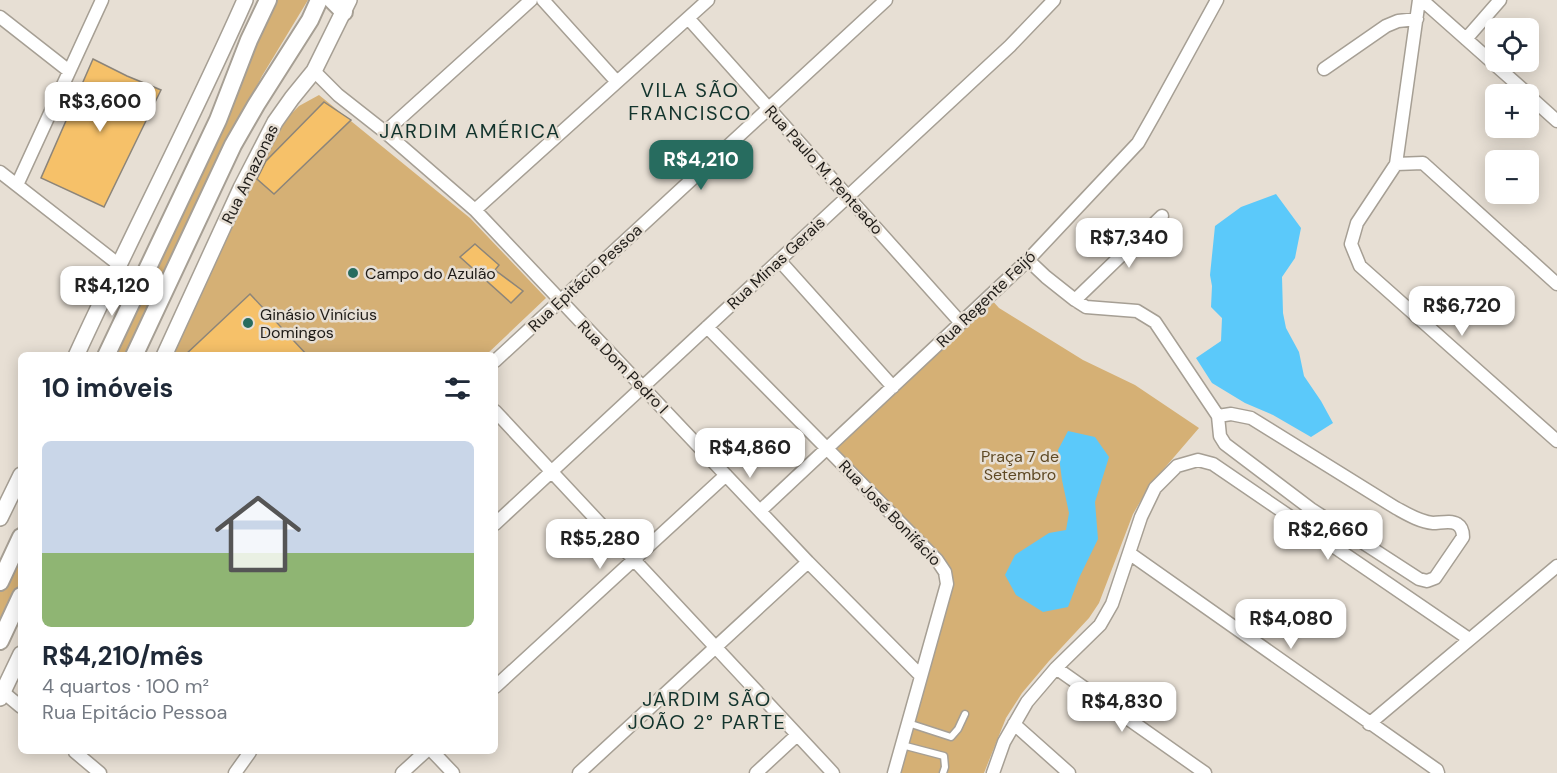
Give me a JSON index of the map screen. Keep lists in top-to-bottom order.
{
  "streets": {
    "street": [
      "Rua Paulo M. Penteado",
      "Rua Amazonas",
      "Rua Minas Gerais",
      "Rua Epitácio Pessoa",
      "Rua Regente Feijó",
      "Rua Dom Pedro I",
      "Rua José Bonifácio"
    ]
  },
  "crossings": [
    ["Rua Paulo M. Penteado", "Rua Minas Gerais"],
    ["Rua Paulo M. Penteado", "Rua Epitácio Pessoa"],
    ["Rua Paulo M. Penteado", "Rua Regente Feijó"],
    ["Rua Amazonas", "Rua Dom Pedro I"],
    ["Rua Minas Gerais", "Rua Dom Pedro I"],
    ["Rua Minas Gerais", "Rua José Bonifácio"],
    ["Rua Epitácio Pessoa", "Rua Dom Pedro I"],
    ["Rua Regente Feijó", "Rua Dom Pedro I"],
    ["Rua Regente Feijó", "Rua José Bonifácio"],
    ["Rua Dom Pedro I", "Rua José Bonifácio"]
  ],
  "districts": ["VILA SÃO FRANCISCO", "JARDIM AMÉRICA", "JARDIM SÃO JOÃO 2° PARTE"],
  "parks": ["Praça 7 de Setembro"],
  "places": ["Campo do Azulão", "Ginásio Vinícius Domingos"],
  "page": {
    "map_buttons": ["+", "−"],
    "price": [
      "R$3,600",
      "R$4,210",
      "R$7,340",
      "R$4,120",
      "R$6,720",
      "R$4,860",
      "R$2,660",
      "R$5,280",
      "R$4,080",
      "R$4,830"
    ],
    "heading": "10 imóveis",
    "list": [
      {
        "name": "R$4,210/mês",
        "note": "4 quartos · 100 m² · Rua Epitácio Pessoa"
      }
    ]
  }
}
